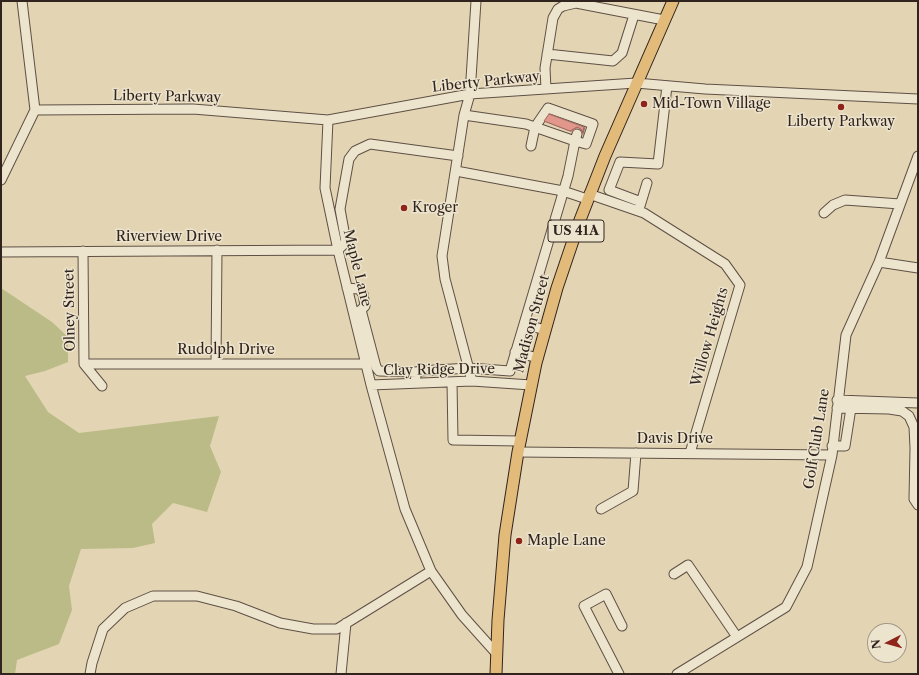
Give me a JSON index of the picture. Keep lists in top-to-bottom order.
{
  "streets": {
    "main road": ["US 41A", "Madison Street"],
    "street": [
      "Liberty Parkway",
      "Riverview Drive",
      "Maple Lane",
      "Olney Street",
      "Willow Heights",
      "Rudolph Drive",
      "Clay Ridge Drive",
      "Davis Drive",
      "Golf Club Lane"
    ]
  },
  "crossings": [
    ["Liberty Parkway", "Maple Lane"],
    ["Liberty Parkway", "Madison Street"],
    ["Riverview Drive", "Maple Lane"],
    ["Riverview Drive", "Olney Street"],
    ["Maple Lane", "Madison Street"],
    ["Maple Lane", "Rudolph Drive"],
    ["Maple Lane", "Clay Ridge Drive"],
    ["Olney Street", "Rudolph Drive"],
    ["Madison Street", "Willow Heights"],
    ["Madison Street", "Clay Ridge Drive"],
    ["Madison Street", "Davis Drive"],
    ["Willow Heights", "Davis Drive"],
    ["Clay Ridge Drive", "Davis Drive"],
    ["Davis Drive", "Golf Club Lane"]
  ],
  "places": [
    "Mid-Town Village",
    "Liberty Parkway",
    "Kroger",
    "Maple Lane"
  ],
  "north": "left"
}
